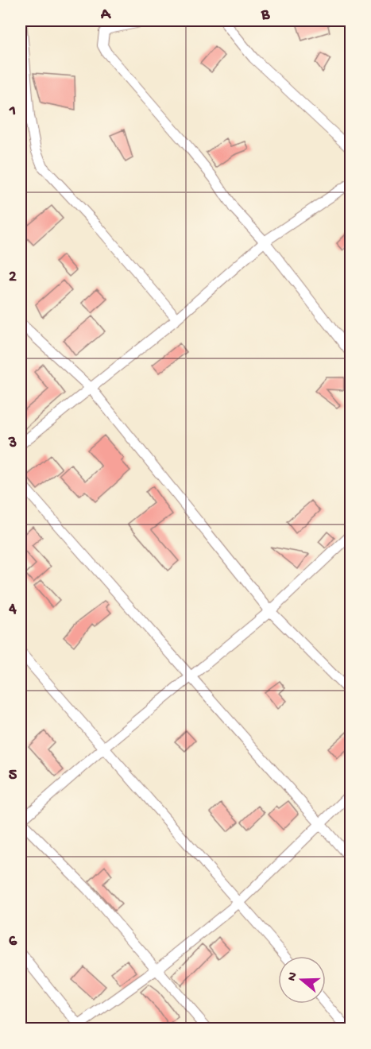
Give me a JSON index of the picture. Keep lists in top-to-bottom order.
{
  "north": "left",
  "grid": {
    "columns": ["A", "B"],
    "rows": [
      "1",
      "2",
      "3",
      "4",
      "5",
      "6"
    ]
  }
}
